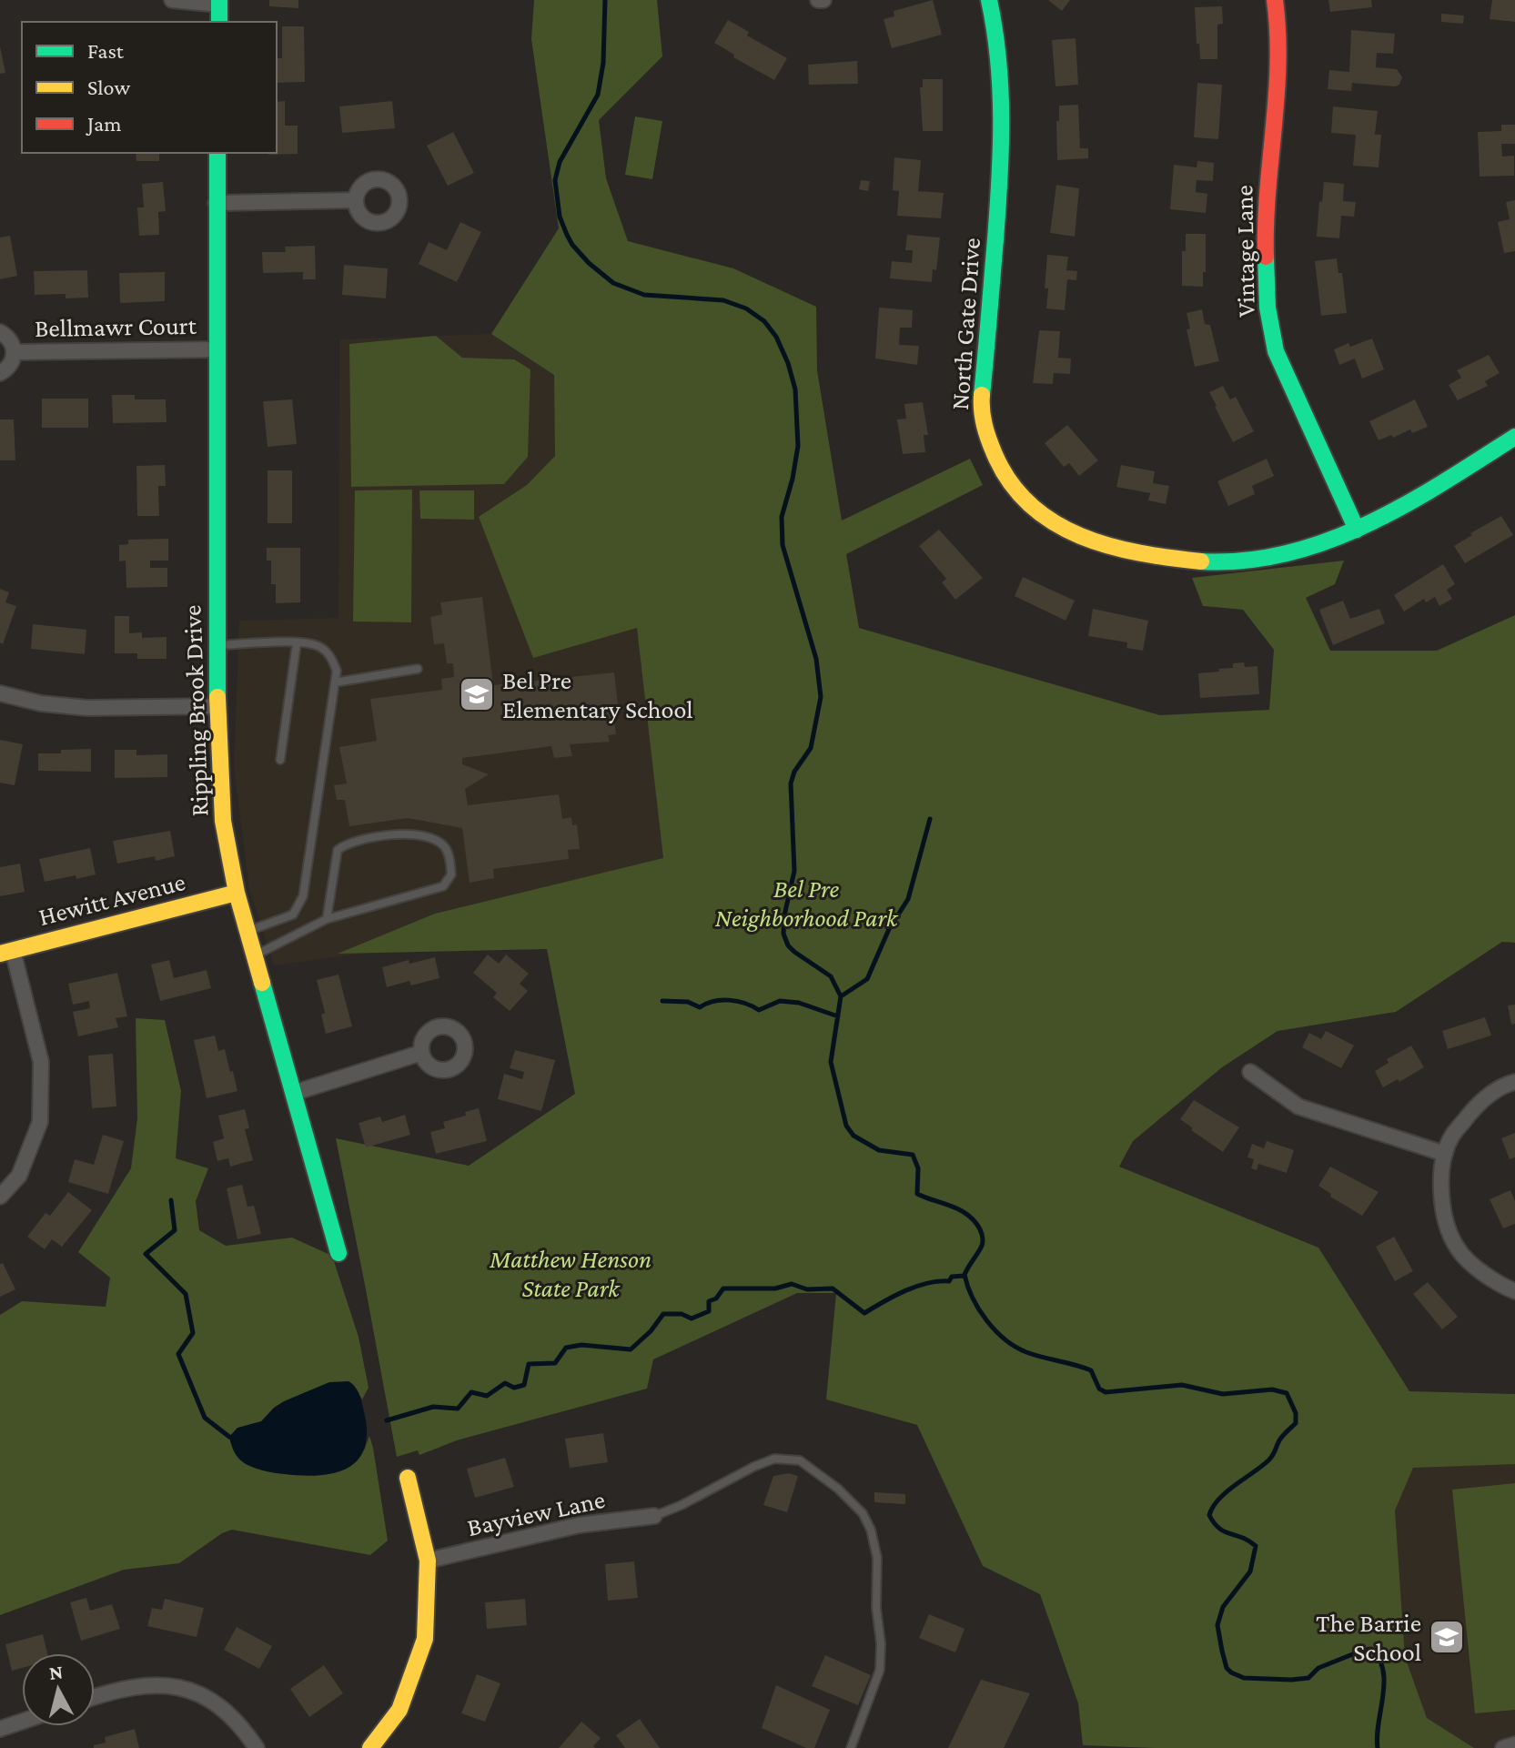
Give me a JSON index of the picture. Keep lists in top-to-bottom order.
{
  "streets": {
    "street": [
      "Vintage Lane",
      "North Gate Drive",
      "Bellmawr Court",
      "Rippling Brook Drive",
      "Hewitt Avenue",
      "Bayview Lane"
    ]
  },
  "crossings": [
    ["Vintage Lane", "North Gate Drive"],
    ["Bellmawr Court", "Rippling Brook Drive"],
    ["Rippling Brook Drive", "Hewitt Avenue"]
  ],
  "parks": ["Bel Pre Neighborhood Park", "Matthew Henson State Park"],
  "places": {
    "school or university": ["Bel Pre Elementary School", "The Barrie School"]
  },
  "legend": ["Fast", "Slow", "Jam"],
  "north": "top"
}
